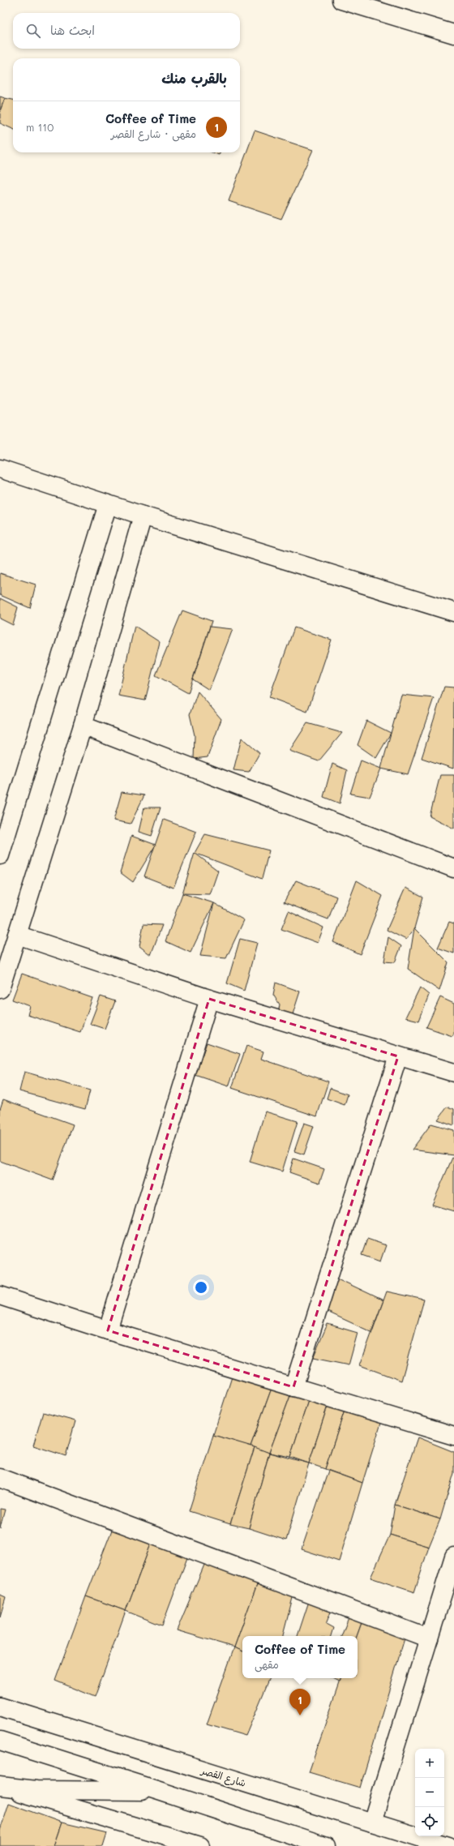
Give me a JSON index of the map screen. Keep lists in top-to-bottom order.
{
  "streets": {
    "main road": ["شارع القصر"]
  },
  "page": {
    "search": "ابحث هنا",
    "heading": "بالقرب منك",
    "list": [
      {
        "mark": "1",
        "name": "Coffee of Time",
        "note": "مقهى · شارع القصر",
        "value": "110 m"
      }
    ],
    "popup": ["Coffee of Time", "مقهى"],
    "pins": "1",
    "map_buttons": ["+", "−"]
  }
}
